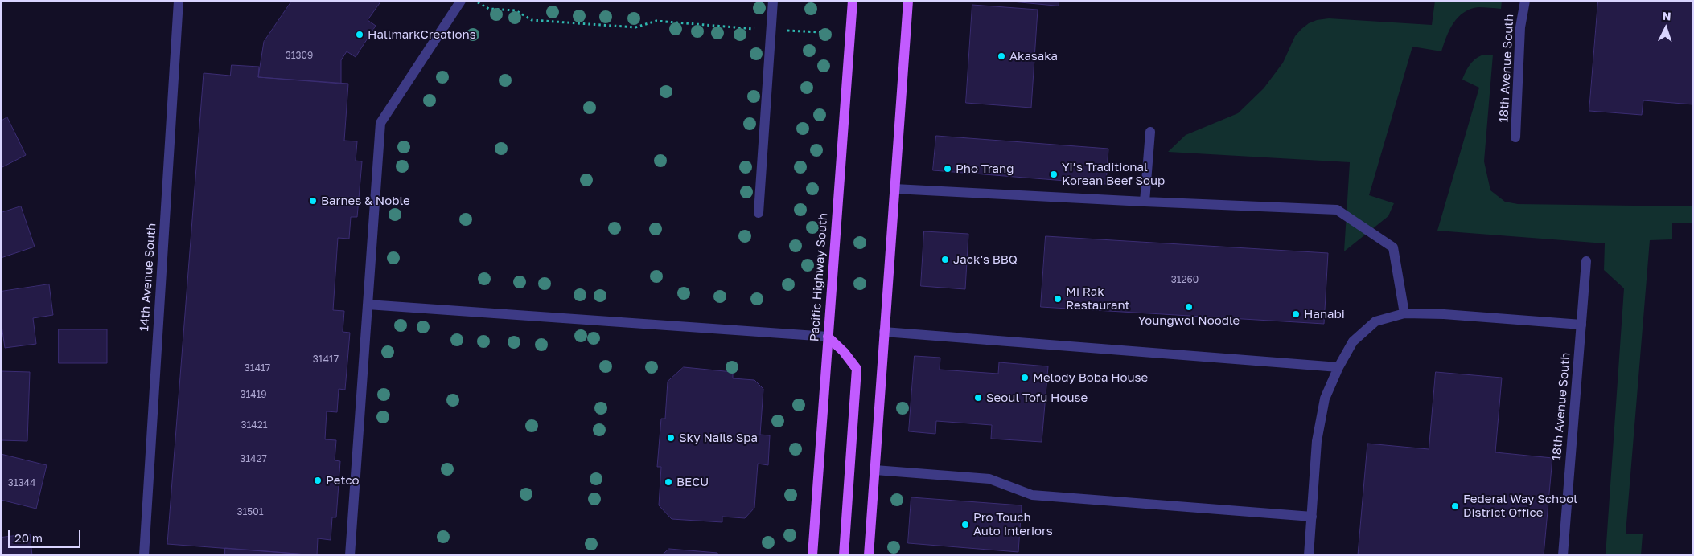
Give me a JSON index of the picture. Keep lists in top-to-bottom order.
{
  "streets": {
    "main road": ["Pacific Highway South"],
    "street": ["18th Avenue South", "14th Avenue South"]
  },
  "places": [
    "HallmarkCreations",
    "Akasaka",
    "Pho Trang",
    "Yi’s Traditional Korean Beef Soup",
    "Barnes & Noble",
    "Jack's BBQ",
    "Mi Rak Restaurant",
    "Youngwol Noodle",
    "Hanabi",
    "Melody Boba House",
    "Seoul Tofu House",
    "Sky Nails Spa",
    "Petco",
    "BECU",
    "Federal Way School District Office",
    "Pro Touch Auto Interiors"
  ],
  "house_numbers": [
    "31309",
    "31260",
    "31417",
    "31417",
    "31419",
    "31421",
    "31427",
    "31344",
    "31501"
  ],
  "scale_bar": "20 m",
  "north": "top"
}
